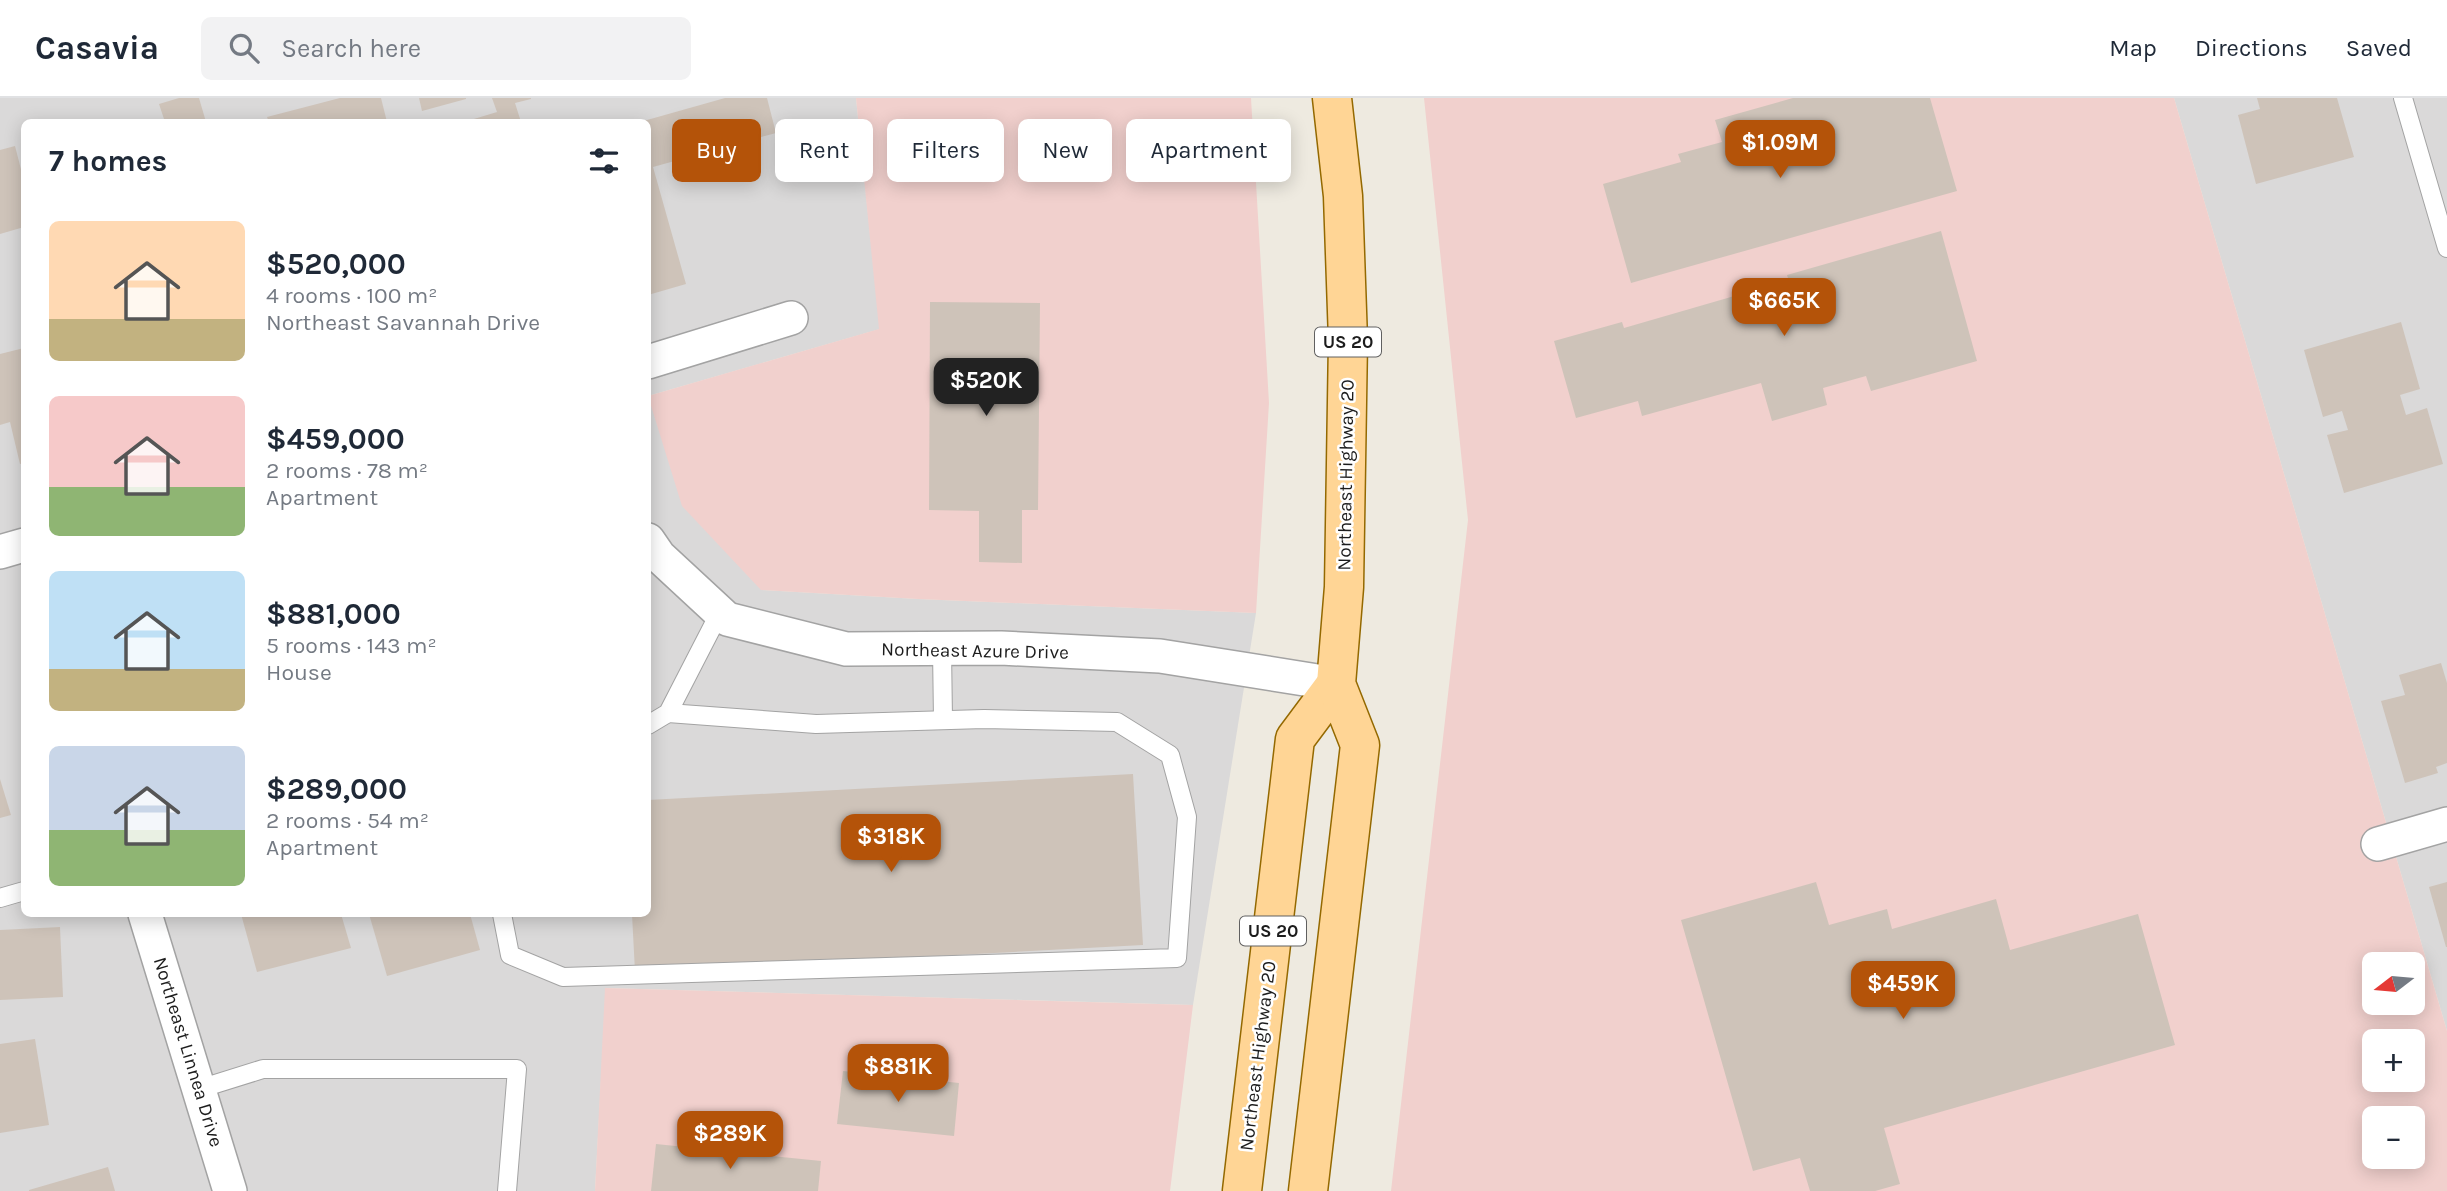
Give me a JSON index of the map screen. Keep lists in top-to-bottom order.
{
  "streets": {
    "main road": ["US 20", "Northeast Highway 20"],
    "street": ["Northeast Azure Drive", "Northeast Linnea Drive"]
  },
  "crossings": [
    ["Northeast Highway 20", "Northeast Azure Drive"]
  ],
  "north": "left",
  "page": {
    "header": "Casavia",
    "search": "Search here",
    "nav": ["Map", "Directions", "Saved"],
    "chip": [
      "Buy",
      "Rent",
      "Filters",
      "New",
      "Apartment"
    ],
    "heading": "7 homes",
    "price": [
      "$1.09M",
      "$665K",
      "$520K",
      "$318K",
      "$459K",
      "$881K",
      "$289K"
    ],
    "list": [
      {
        "name": "$520,000",
        "note": "4 rooms · 100 m² · Northeast Savannah Drive"
      },
      {
        "name": "$459,000",
        "note": "2 rooms · 78 m² · Apartment"
      },
      {
        "name": "$881,000",
        "note": "5 rooms · 143 m² · House"
      },
      {
        "name": "$289,000",
        "note": "2 rooms · 54 m² · Apartment"
      }
    ],
    "map_buttons": ["+", "−"]
  }
}
